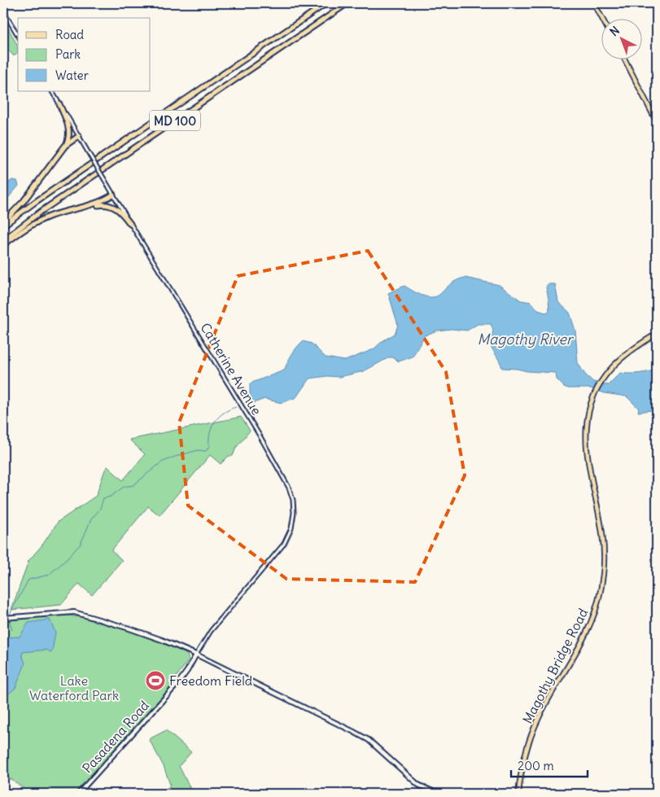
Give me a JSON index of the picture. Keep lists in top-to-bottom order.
{
  "streets": {
    "highway": ["MD 100"],
    "main road": ["Magothy Bridge Road", "Pasadena Road"],
    "street": ["Catherine Avenue"]
  },
  "crossings": [
    ["Catherine Avenue", "Pasadena Road"]
  ],
  "water": ["Magothy River"],
  "parks": ["Lake Waterford Park"],
  "places": {
    "sports": ["Freedom Field"]
  },
  "legend": ["Road", "Park", "Water"],
  "scale_bar": "200 m",
  "north": "top left"
}
